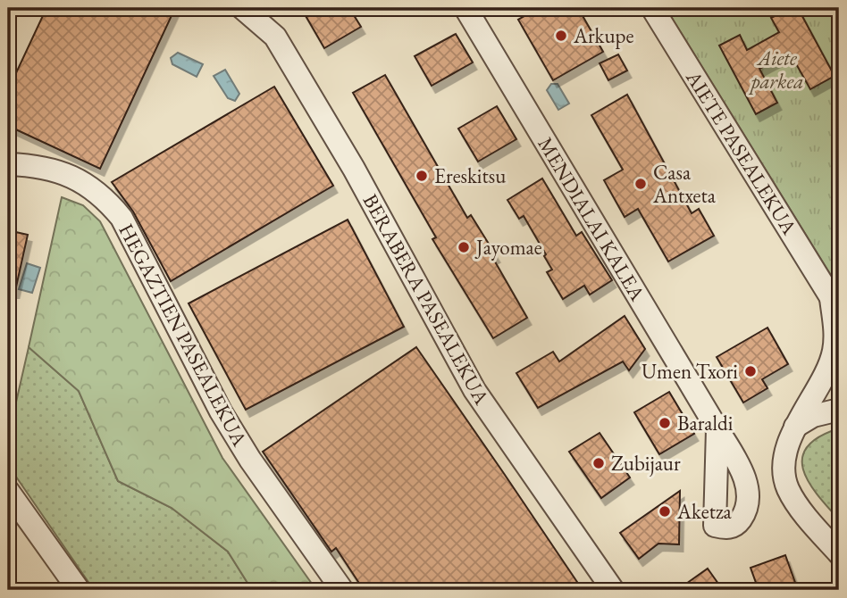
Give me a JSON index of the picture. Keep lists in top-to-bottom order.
{
  "streets": {
    "street": [
      "AIETE PASEALEKUA",
      "MENDIALAI KALEA",
      "BERABERA PASEALEKUA",
      "HEGAZTIEN PASEALEKUA"
    ]
  },
  "parks": ["Aiete parkea"],
  "places": [
    "Arkupe",
    "Ereskitsu",
    "Casa Antxeta",
    "Jayomae",
    "Umen Txori",
    "Baraldi",
    "Zubijaur",
    "Aketza"
  ]
}
